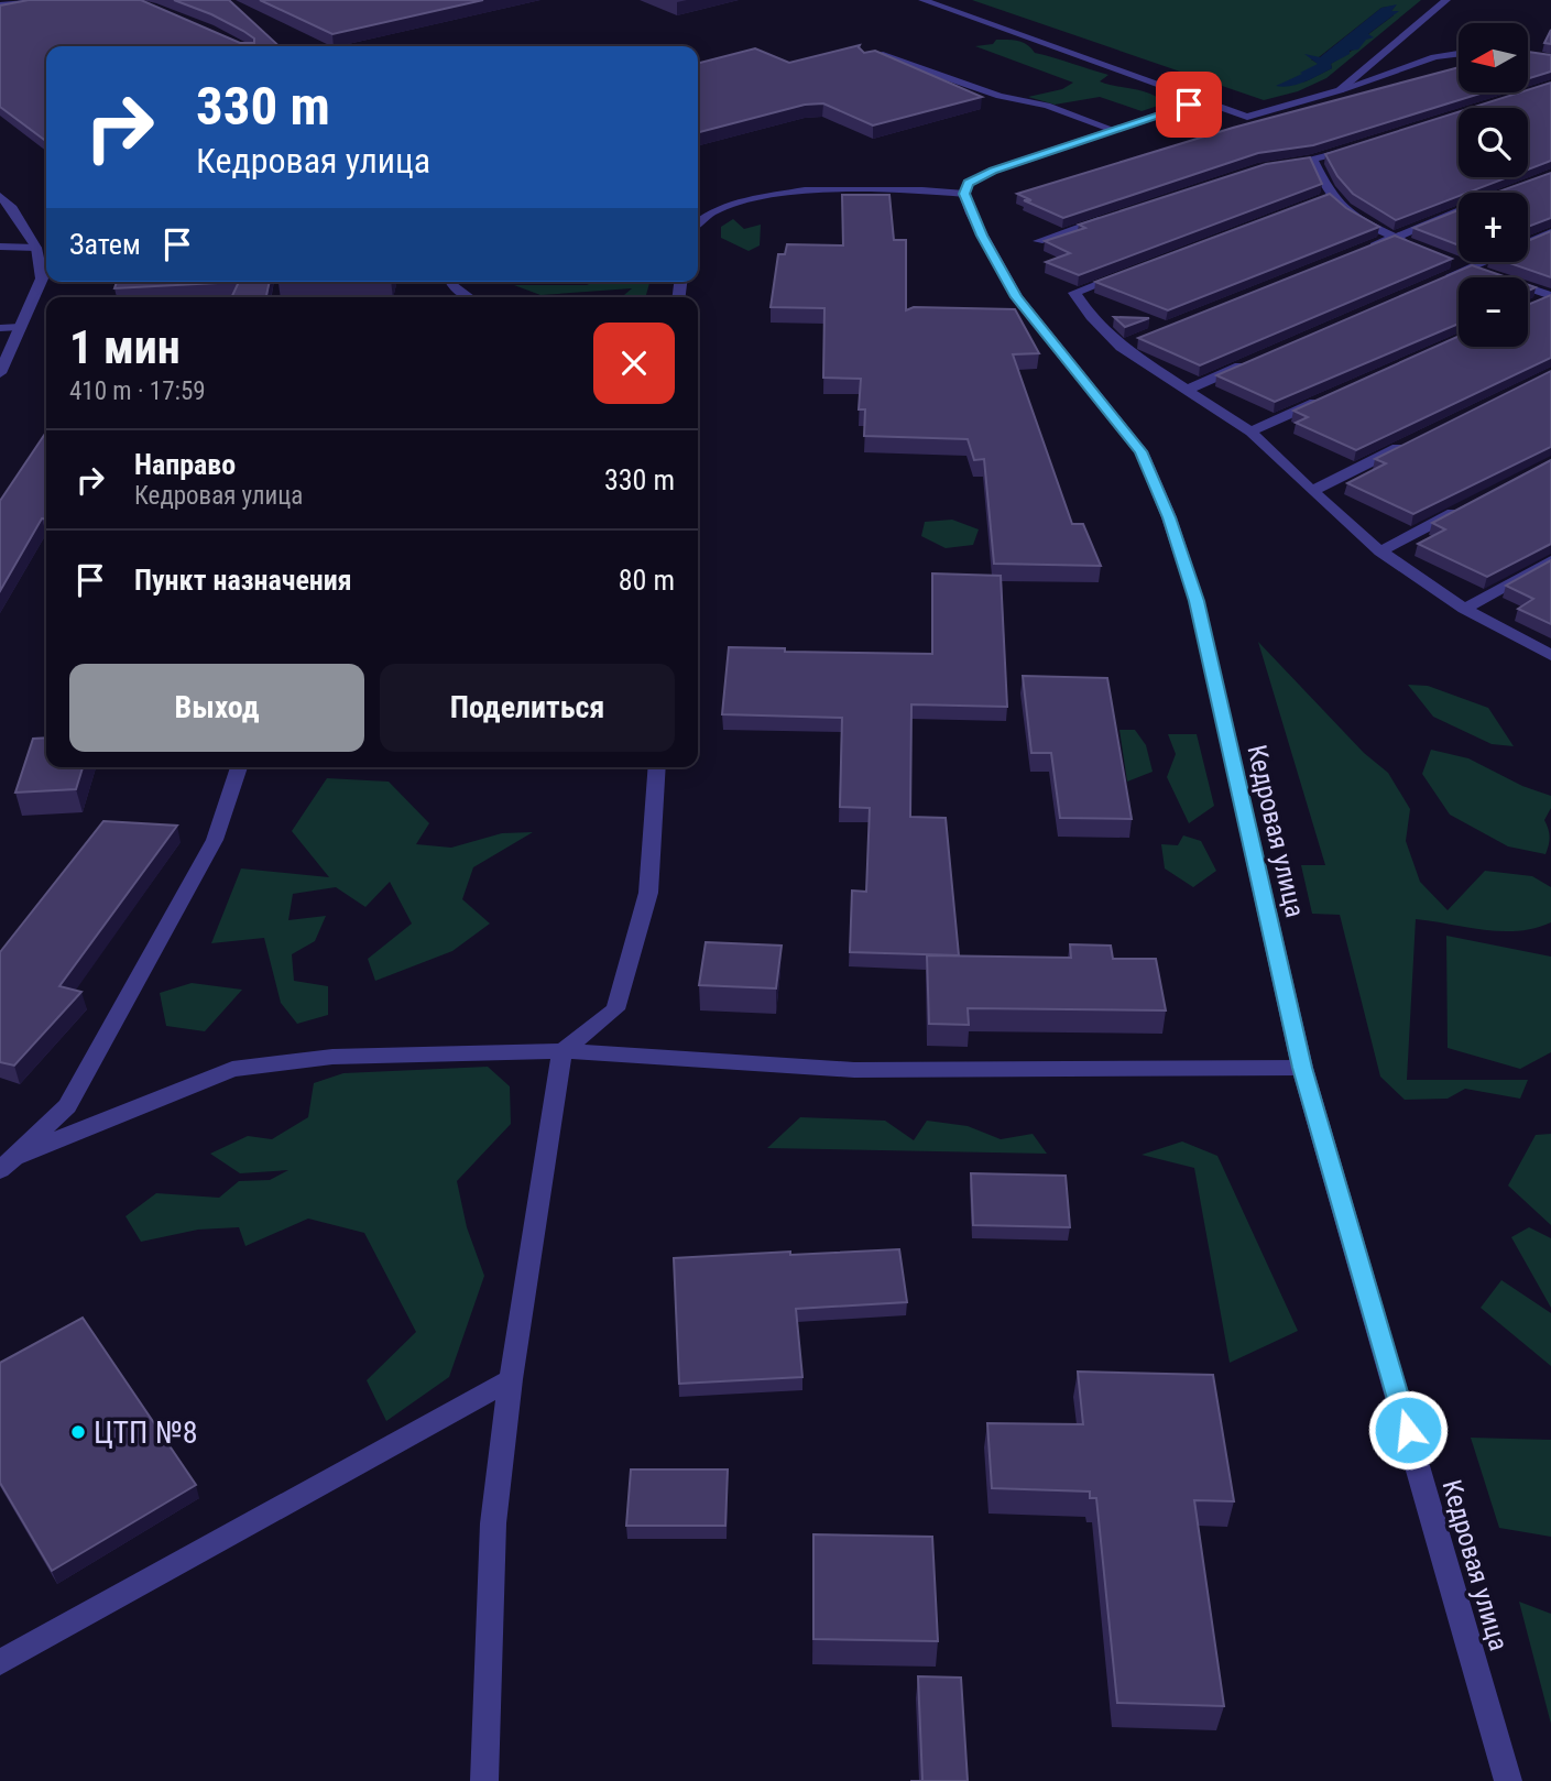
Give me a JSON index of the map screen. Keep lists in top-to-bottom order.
{
  "streets": {
    "street": ["Кедровая улица"]
  },
  "places": ["ЦТП №8"],
  "north": "left",
  "page": {
    "map_buttons": ["+", "−"],
    "turn": ["330 m", "Кедровая улица"],
    "then": "Затем",
    "heading": ["1 мин", "410 m · 17:59"],
    "list": [
      {
        "name": "Направо",
        "note": "Кедровая улица",
        "value": "330 m"
      },
      {
        "name": "Пункт назначения",
        "value": "80 m"
      }
    ],
    "buttons": ["Выход", "Поделиться"]
  }
}
